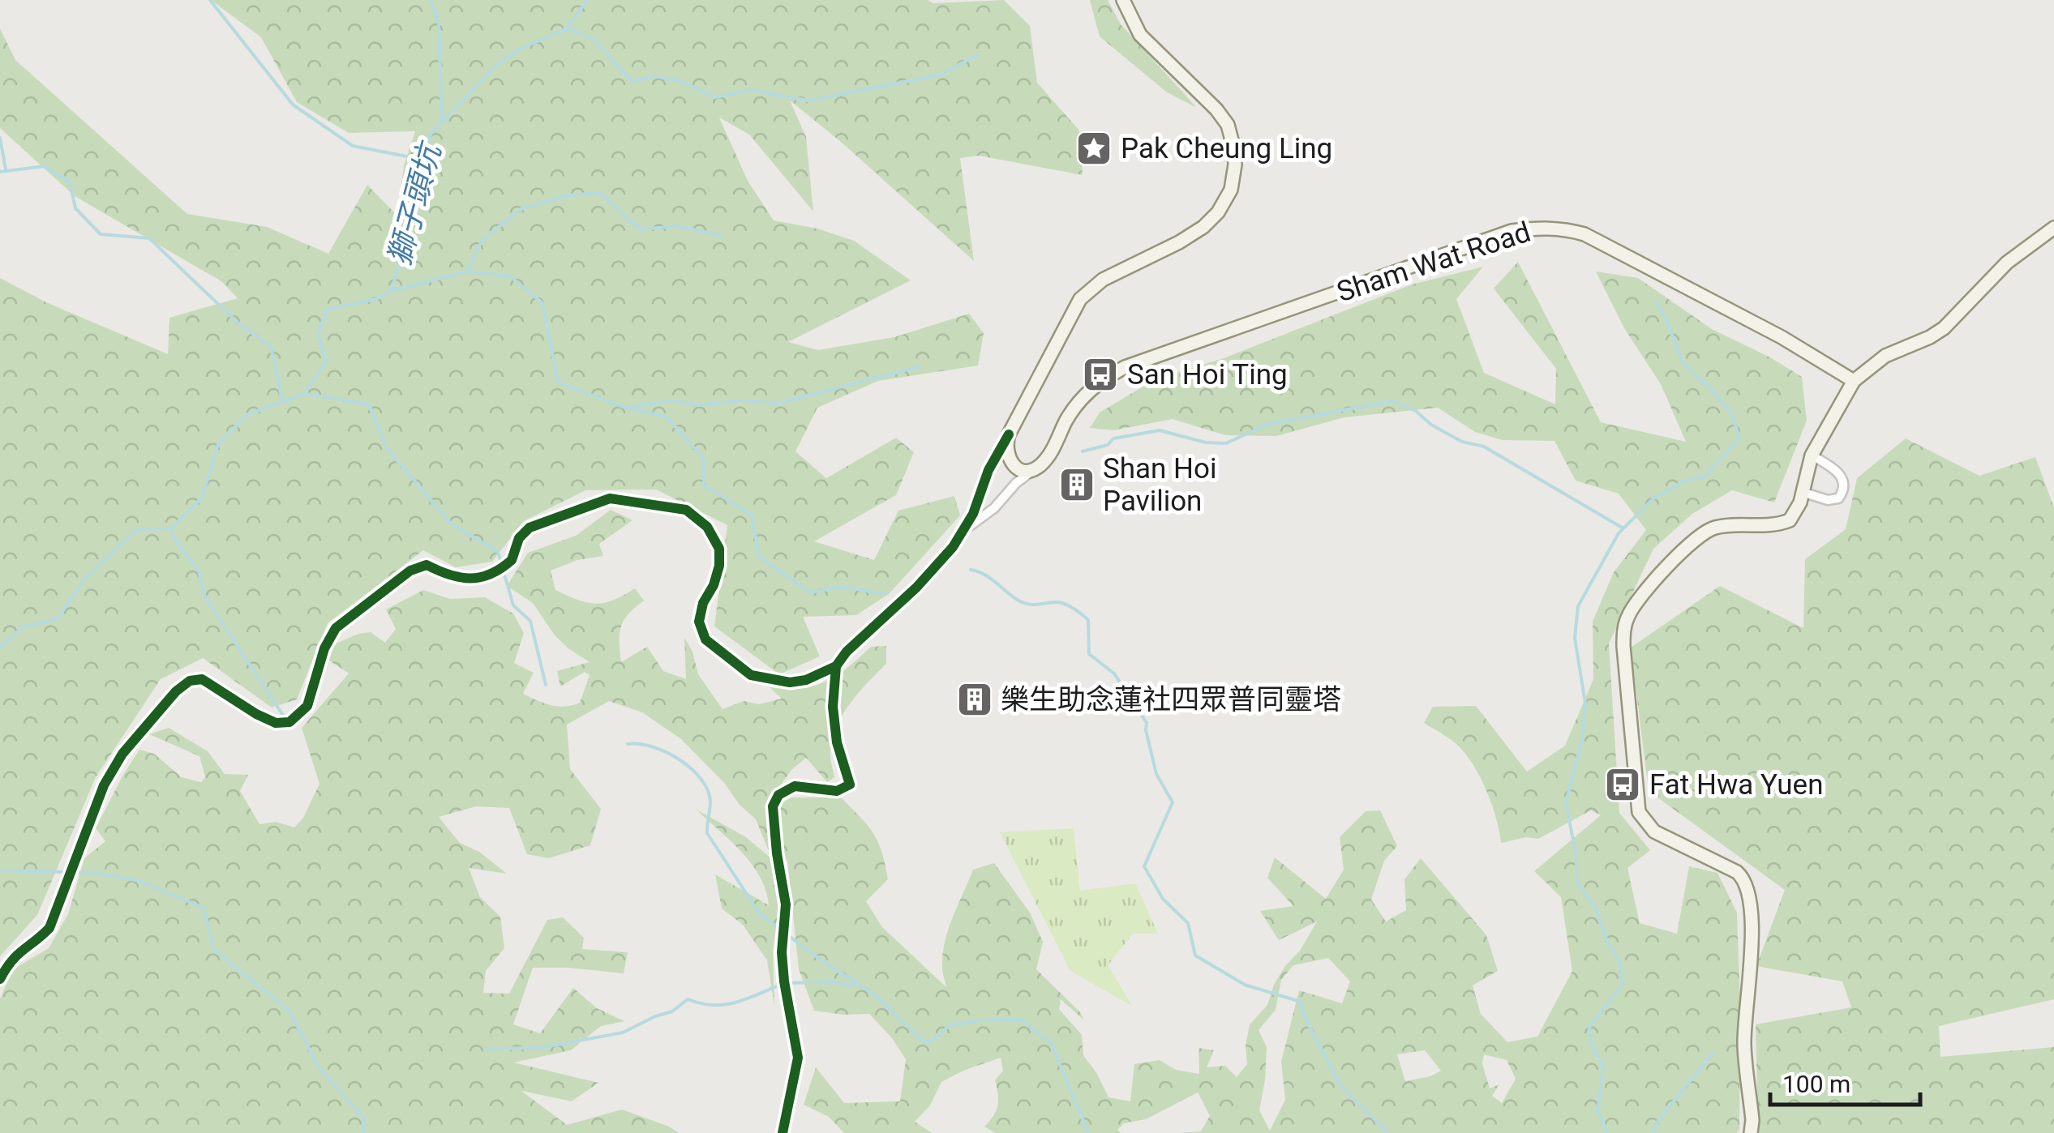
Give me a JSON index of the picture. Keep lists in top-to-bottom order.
{
  "streets": {
    "main road": ["Sham Wat Road"]
  },
  "water": ["獅子頭坑"],
  "places": {
    "place": ["Pak Cheung Ling"],
    "bus stop": ["San Hoi Ting", "Fat Hwa Yuen"],
    "building": ["Shan Hoi Pavilion", "樂生助念蓮社四眾普同靈塔"]
  },
  "scale_bar": "100 m"
}
